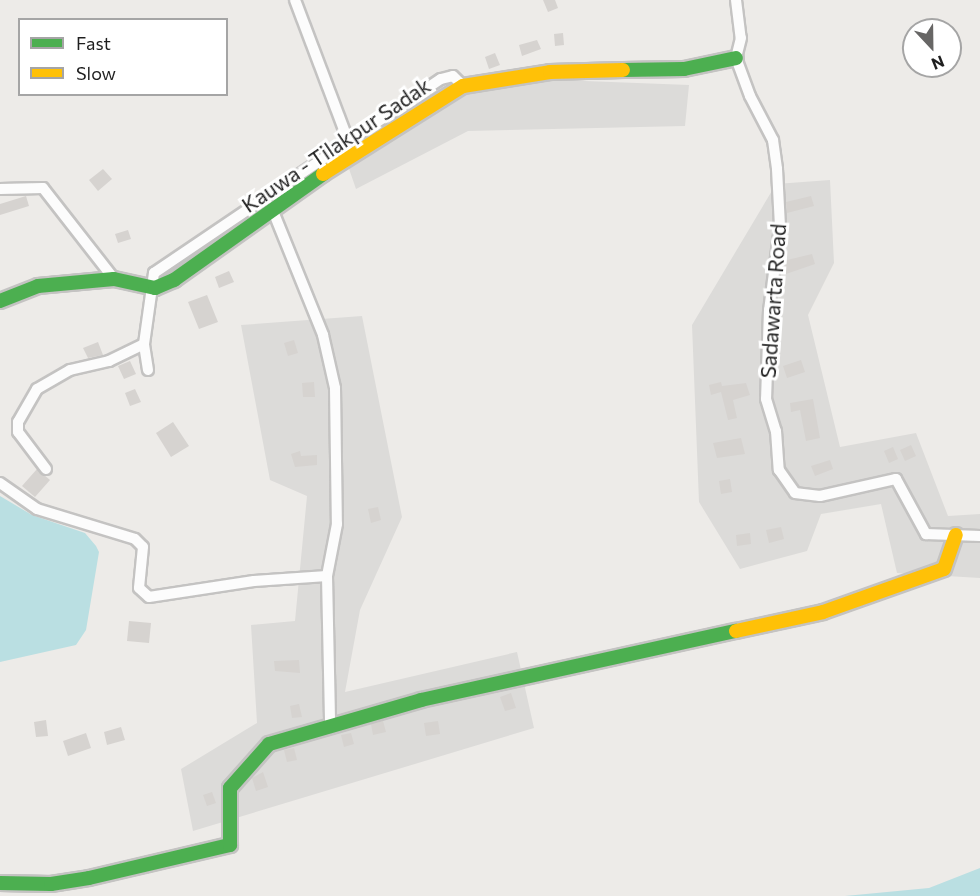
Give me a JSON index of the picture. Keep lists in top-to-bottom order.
{
  "streets": {
    "street": ["Kauwa - Tilakpur Sadak", "Sadawarta Road"]
  },
  "crossings": [
    ["Kauwa - Tilakpur Sadak", "Sadawarta Road"]
  ],
  "legend": ["Fast", "Slow"],
  "north": "bottom"
}
